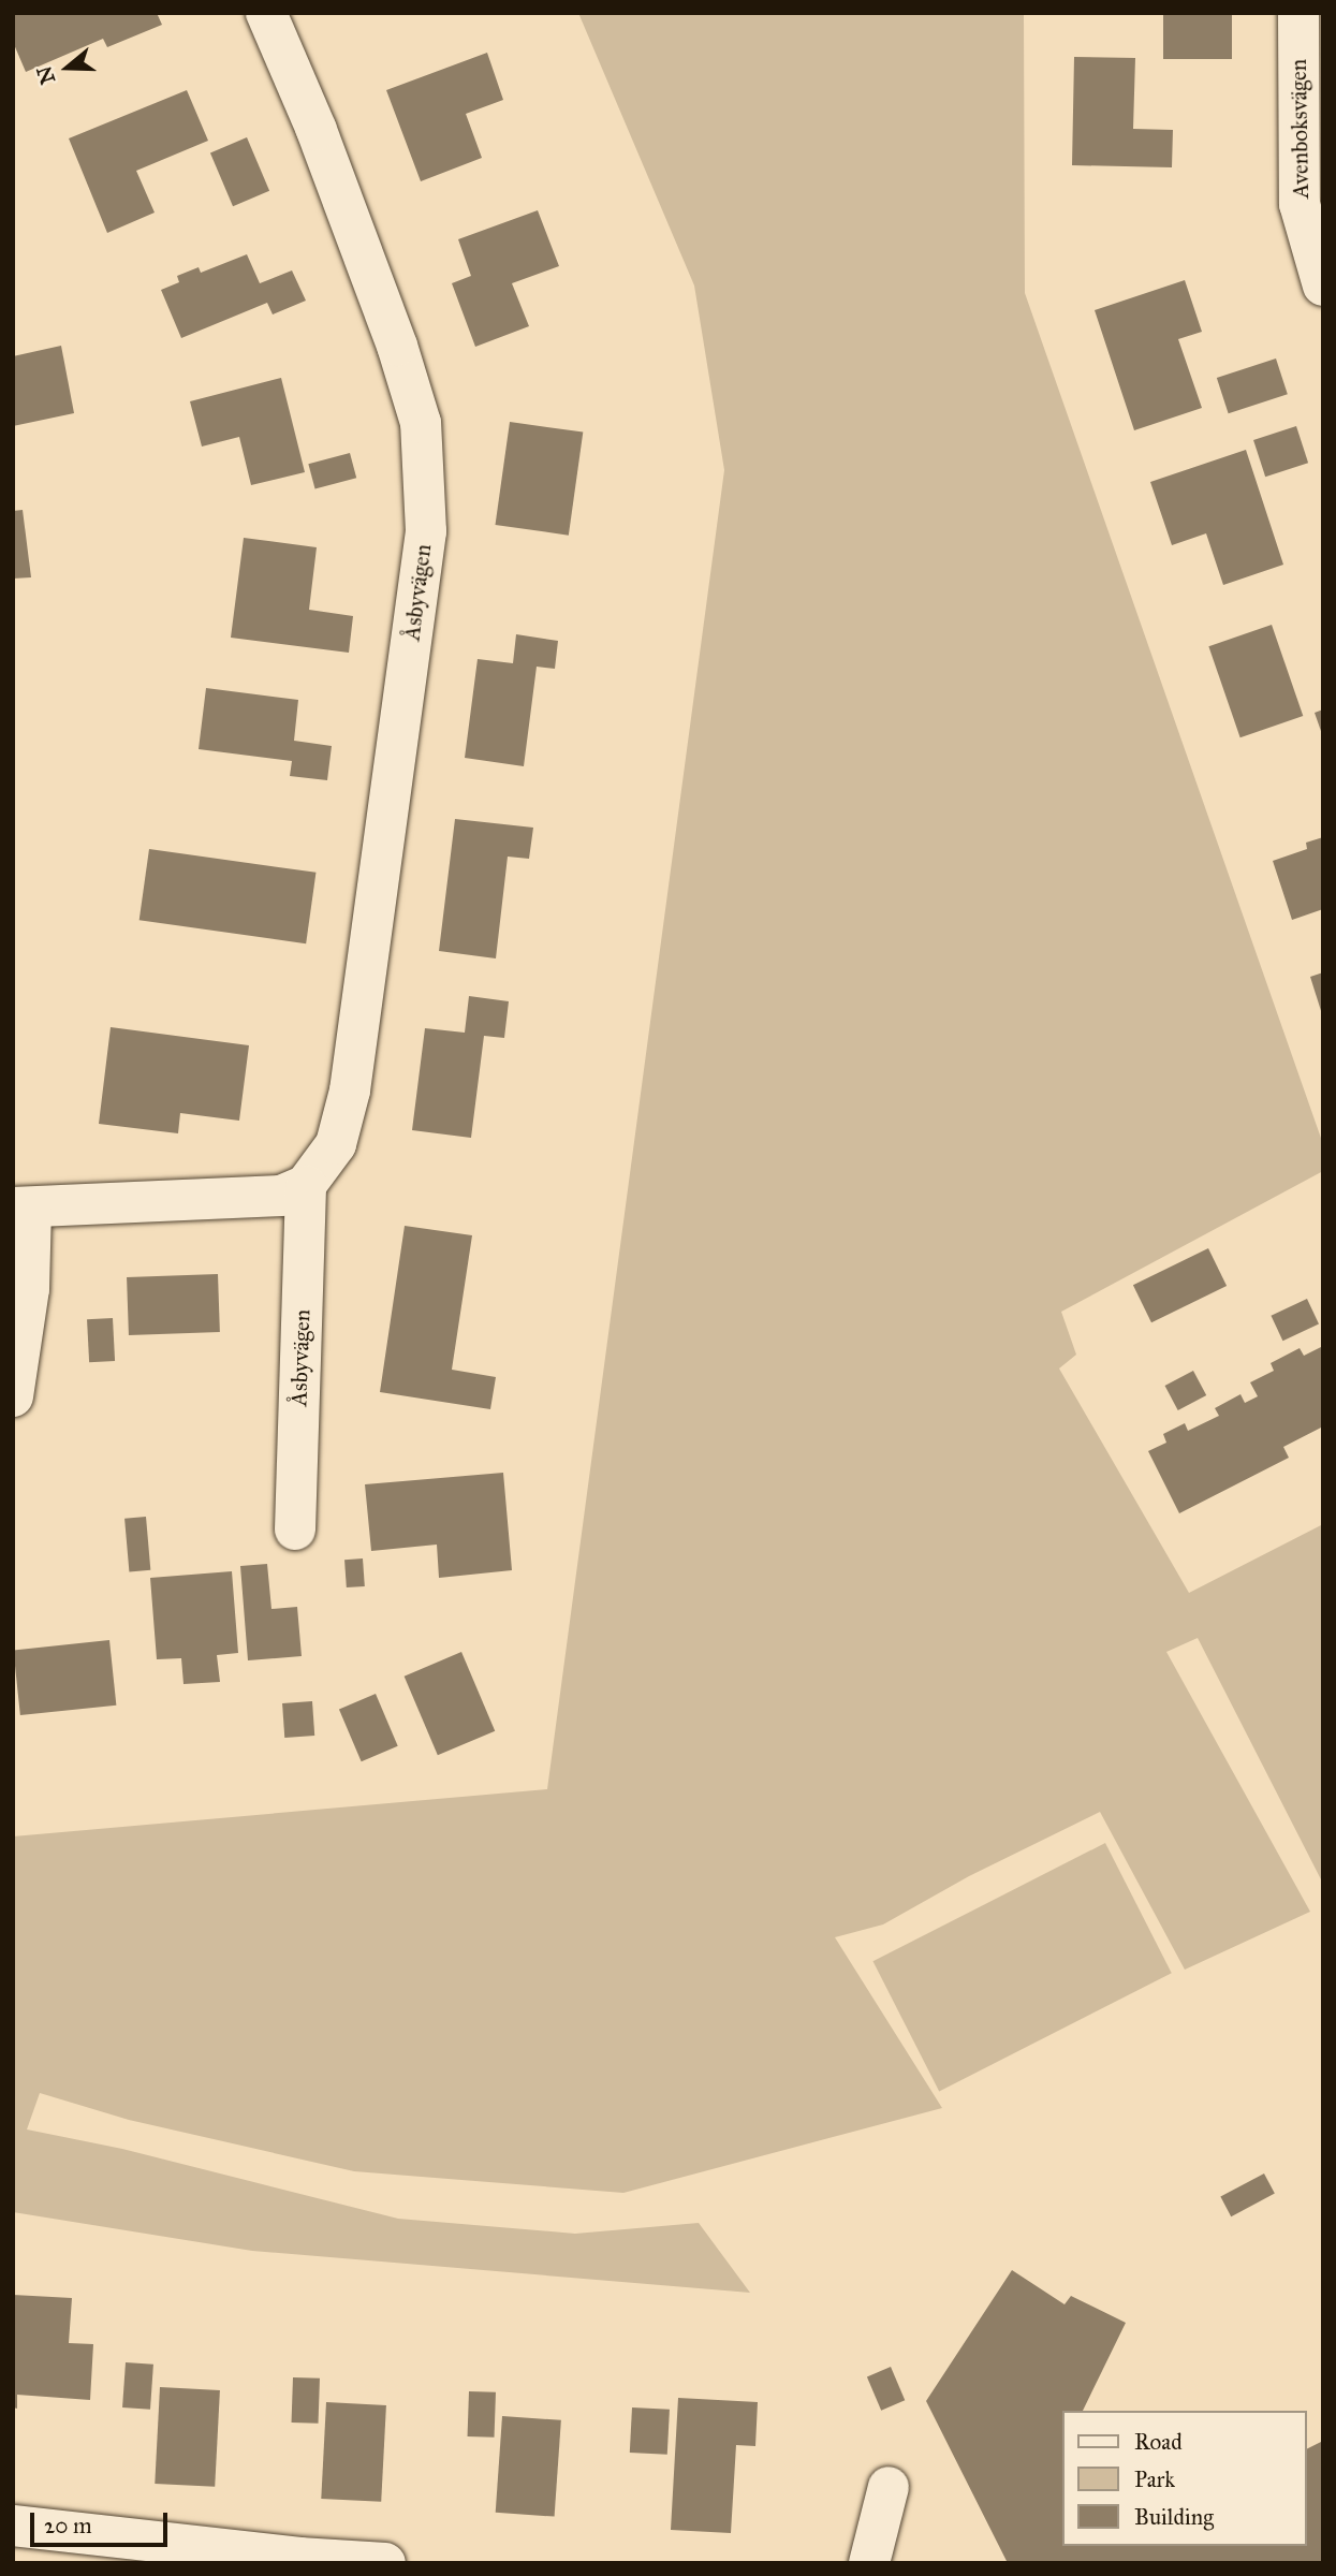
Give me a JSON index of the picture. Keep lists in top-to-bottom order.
{
  "streets": {
    "street": ["Avenboksvägen", "Åsbyvägen"]
  },
  "legend": ["Road", "Park", "Building"],
  "scale_bar": "20 m",
  "north": "left"
}
